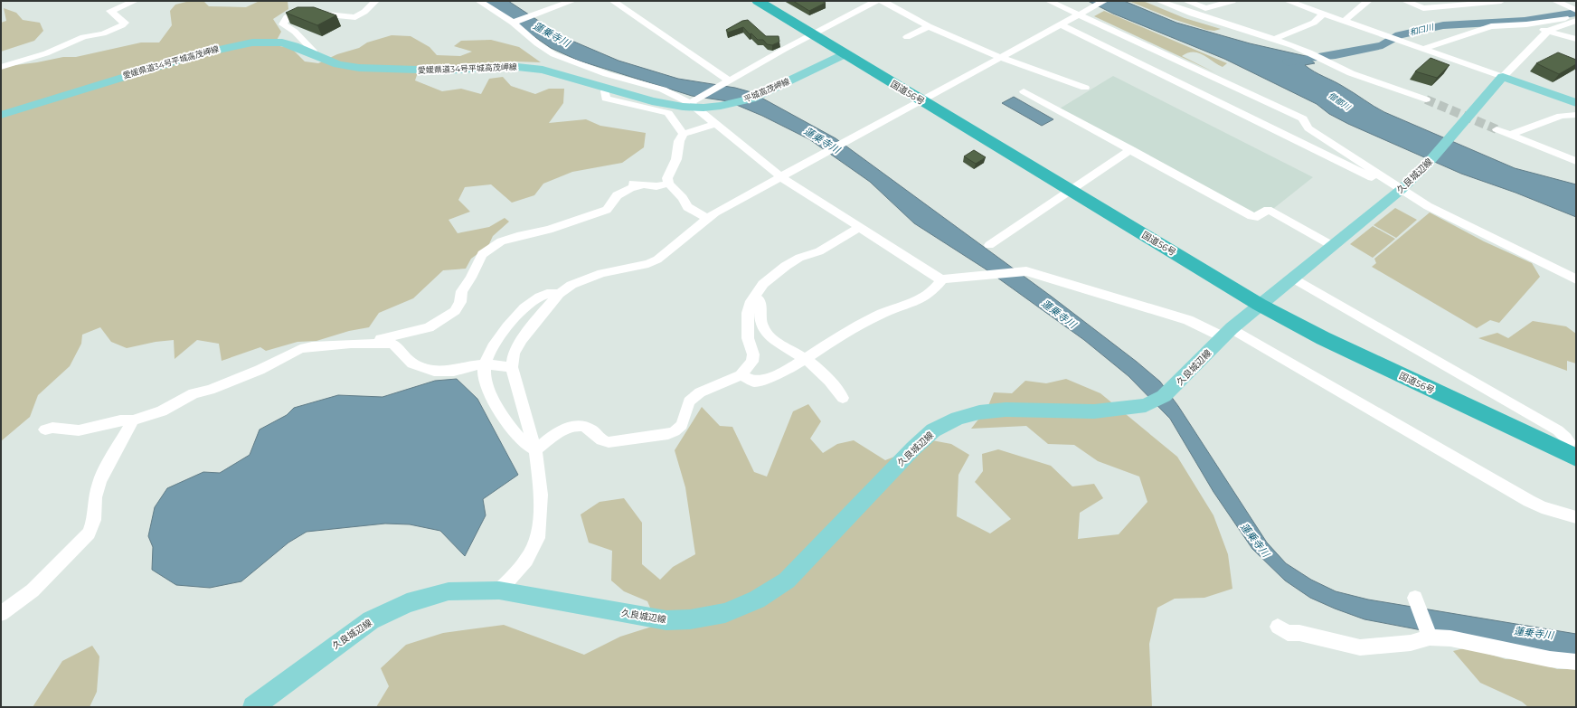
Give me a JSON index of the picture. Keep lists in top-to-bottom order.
{
  "streets": {
    "highway": ["国道56号"],
    "main road": ["愛媛県道34号平城高茂岬線", "平城高茂岬線", "久良城辺線"]
  },
  "crossings": [
    ["愛媛県道34号平城高茂岬線", "平城高茂岬線"],
    ["平城高茂岬線", "国道56号"],
    ["国道56号", "久良城辺線"]
  ],
  "water": ["和口川", "蓮乗寺川", "僧都川"]
}
